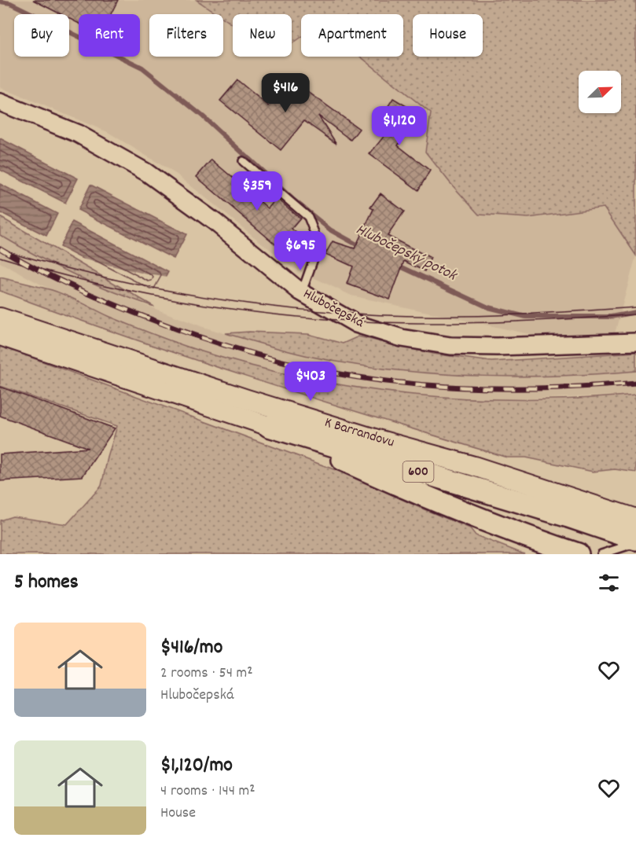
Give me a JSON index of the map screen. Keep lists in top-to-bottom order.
{
  "streets": {
    "main road": ["K Barrandovu", "600"],
    "street": ["Hlubočepská"]
  },
  "water": ["Hlubočepský potok"],
  "north": "top right",
  "page": {
    "chip": [
      "Buy",
      "Rent",
      "Filters",
      "New",
      "Apartment",
      "House"
    ],
    "price": [
      "$416",
      "$1,120",
      "$359",
      "$695",
      "$403"
    ],
    "heading": "5 homes",
    "list": [
      {
        "name": "$416/mo",
        "note": "2 rooms · 54 m² · Hlubočepská"
      },
      {
        "name": "$1,120/mo",
        "note": "4 rooms · 144 m² · House"
      }
    ]
  }
}
